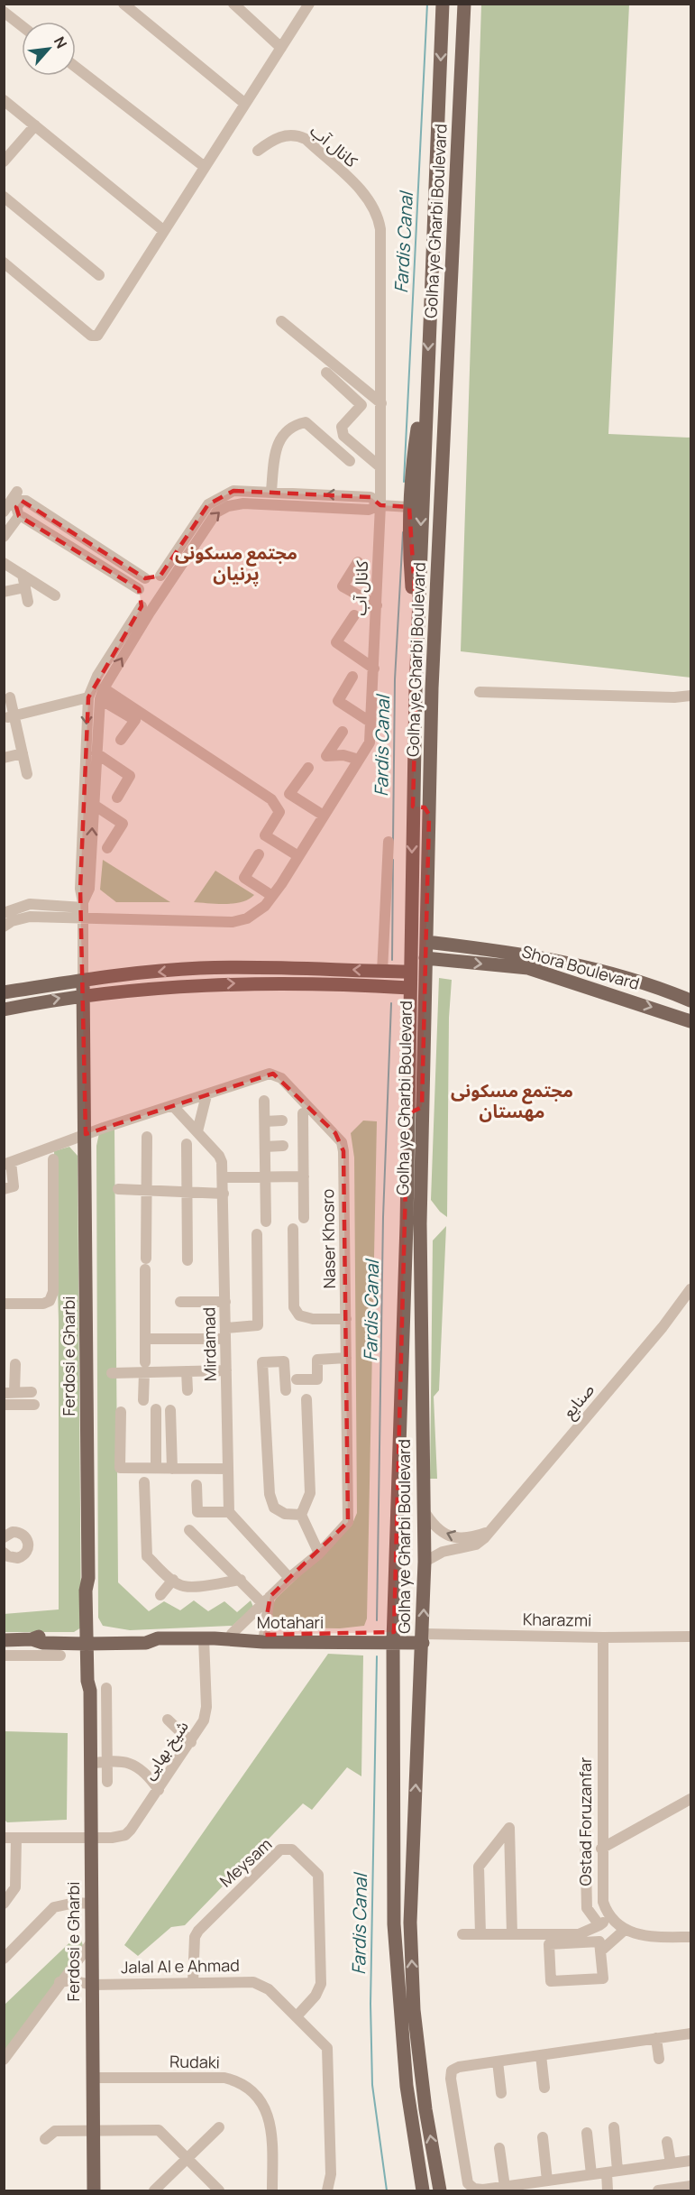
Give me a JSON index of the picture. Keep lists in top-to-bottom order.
{
  "streets": {
    "main road": [
      "Golha ye Gharbi Boulevard",
      "Shora Boulevard",
      "Ferdosi e Gharbi",
      "Motahari"
    ],
    "street": [
      "کانال آب",
      "Naser Khosro",
      "Mirdamad",
      "صنایع",
      "Kharazmi",
      "شیخ بهایی",
      "Ostad Foruzanfar",
      "Meysam",
      "Jalal Al e Ahmad",
      "Rudaki"
    ]
  },
  "crossings": [
    ["Golha ye Gharbi Boulevard", "Shora Boulevard"],
    ["Golha ye Gharbi Boulevard", "صنایع"],
    ["Golha ye Gharbi Boulevard", "Kharazmi"],
    ["Golha ye Gharbi Boulevard", "Motahari"],
    ["Naser Khosro", "Mirdamad"],
    ["Naser Khosro", "Ferdosi e Gharbi"],
    ["Naser Khosro", "Motahari"],
    ["Ferdosi e Gharbi", "Motahari"],
    ["Ferdosi e Gharbi", "شیخ بهایی"],
    ["Ferdosi e Gharbi", "Jalal Al e Ahmad"],
    ["Ferdosi e Gharbi", "Rudaki"],
    ["Kharazmi", "Motahari"],
    ["Kharazmi", "Ostad Foruzanfar"],
    ["Motahari", "شیخ بهایی"],
    ["Meysam", "Jalal Al e Ahmad"]
  ],
  "districts": ["مجتمع مسکونی پرنیان", "مجتمع مسکونی مهستان"],
  "water": ["Fardis Canal"],
  "north": "top right"
}
